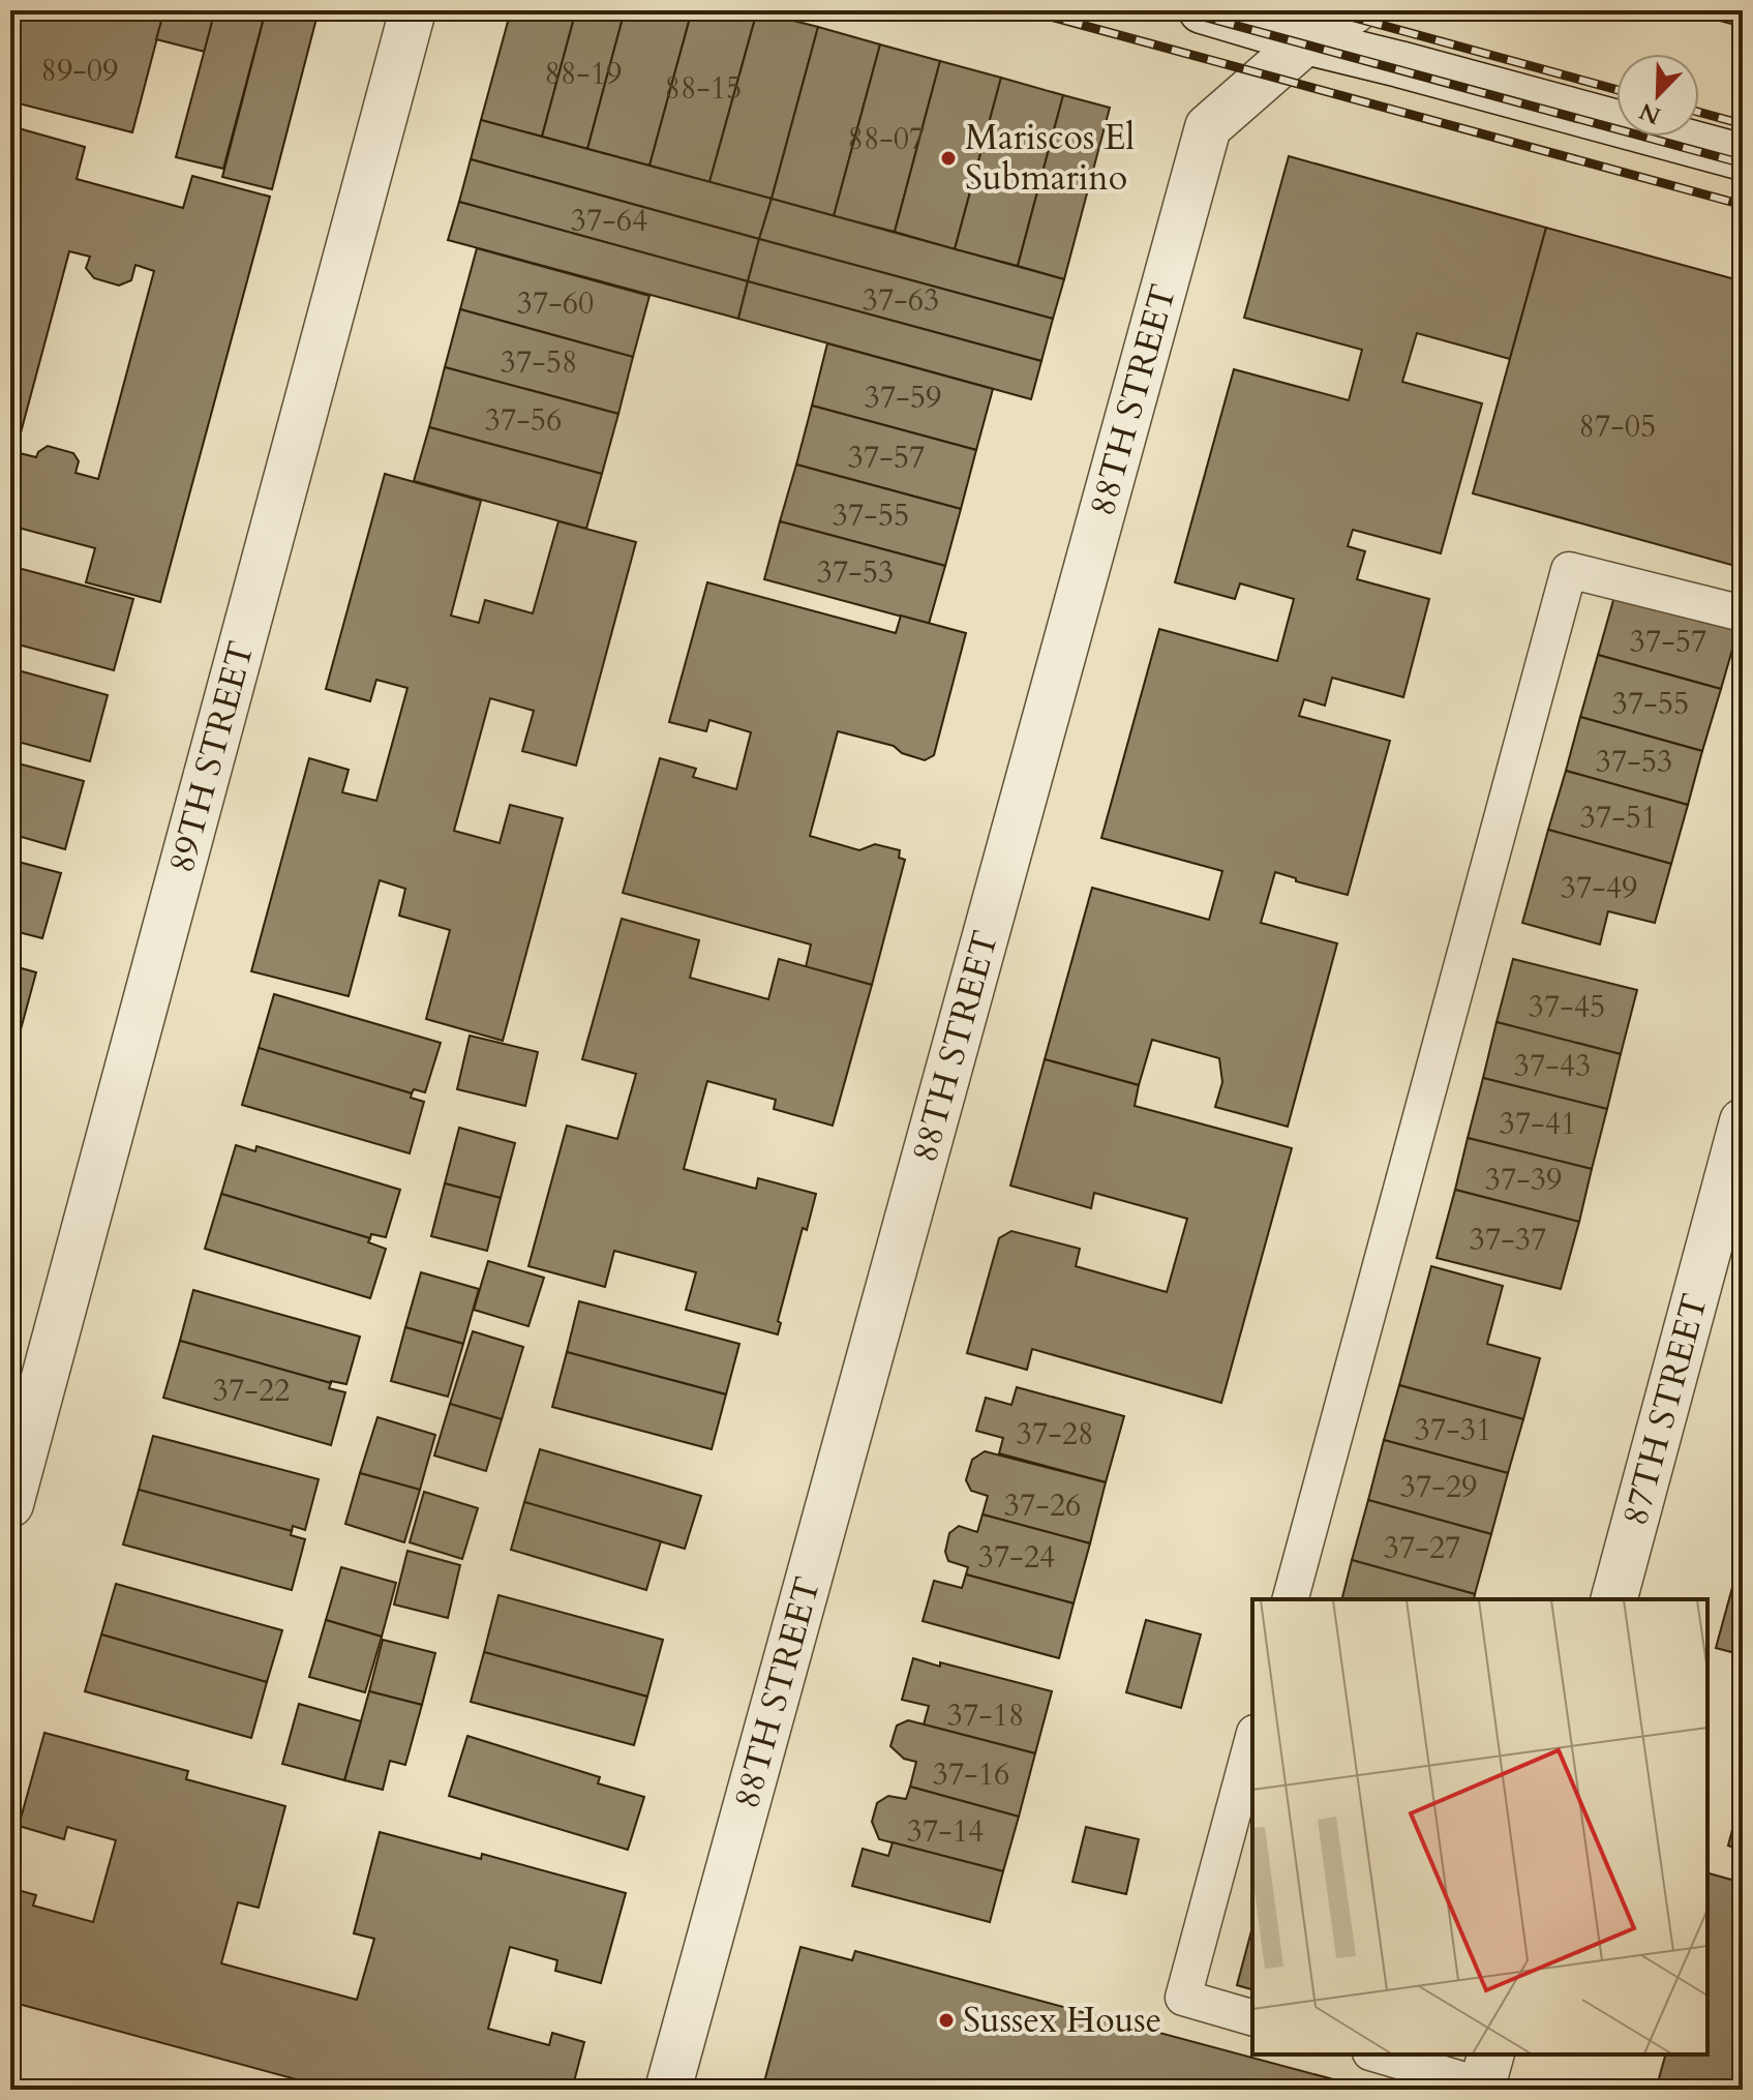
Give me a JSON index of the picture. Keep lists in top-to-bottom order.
{
  "streets": {
    "street": ["88TH STREET", "89TH STREET", "87TH STREET"]
  },
  "places": ["Mariscos El Submarino", "Sussex House"],
  "house_numbers": [
    "89-09",
    "88-19",
    "88-15",
    "88-07",
    "37-64",
    "37-63",
    "37-60",
    "37-58",
    "37-59",
    "37-56",
    "87-05",
    "37-57",
    "37-55",
    "37-53",
    "37-57",
    "37-55",
    "37-53",
    "37-51",
    "37-49",
    "37-45",
    "37-43",
    "37-41",
    "37-39",
    "37-37",
    "37-22",
    "37-31",
    "37-28",
    "37-29",
    "37-26",
    "37-27",
    "37-24",
    "37-18",
    "37-16",
    "37-14"
  ],
  "north": "bottom left"
}
